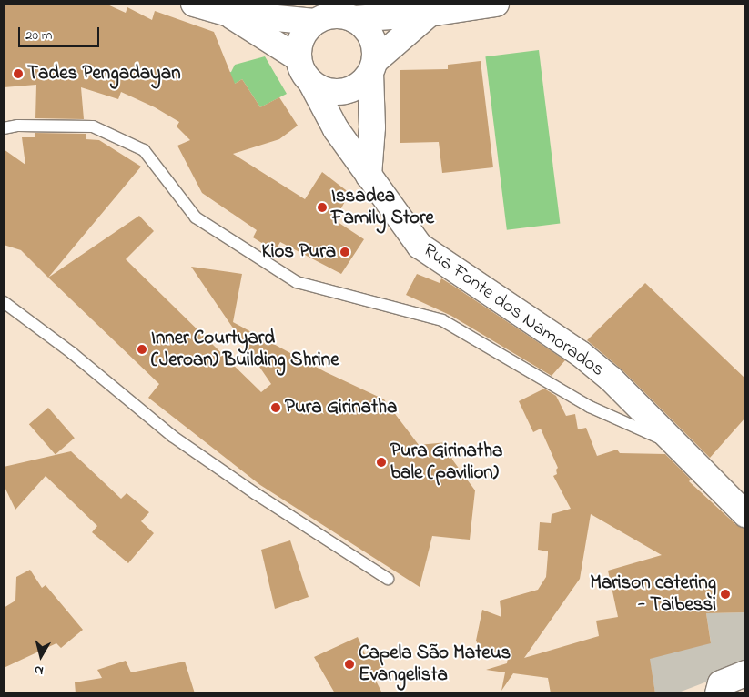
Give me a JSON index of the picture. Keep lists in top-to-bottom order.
{
  "streets": {
    "street": ["Rua Fonte dos Namorados"]
  },
  "places": [
    "Tades Pengadayan",
    "Issadea Family Store",
    "Kios Pura",
    "Inner Courtyard (Jeroan) Building Shrine",
    "Pura Girinatha",
    "Pura Girinatha bale (pavilion)",
    "Marison catering - Taibessi",
    "Capela São Mateus Evangelista"
  ],
  "scale_bar": "20 m",
  "north": "bottom"
}
